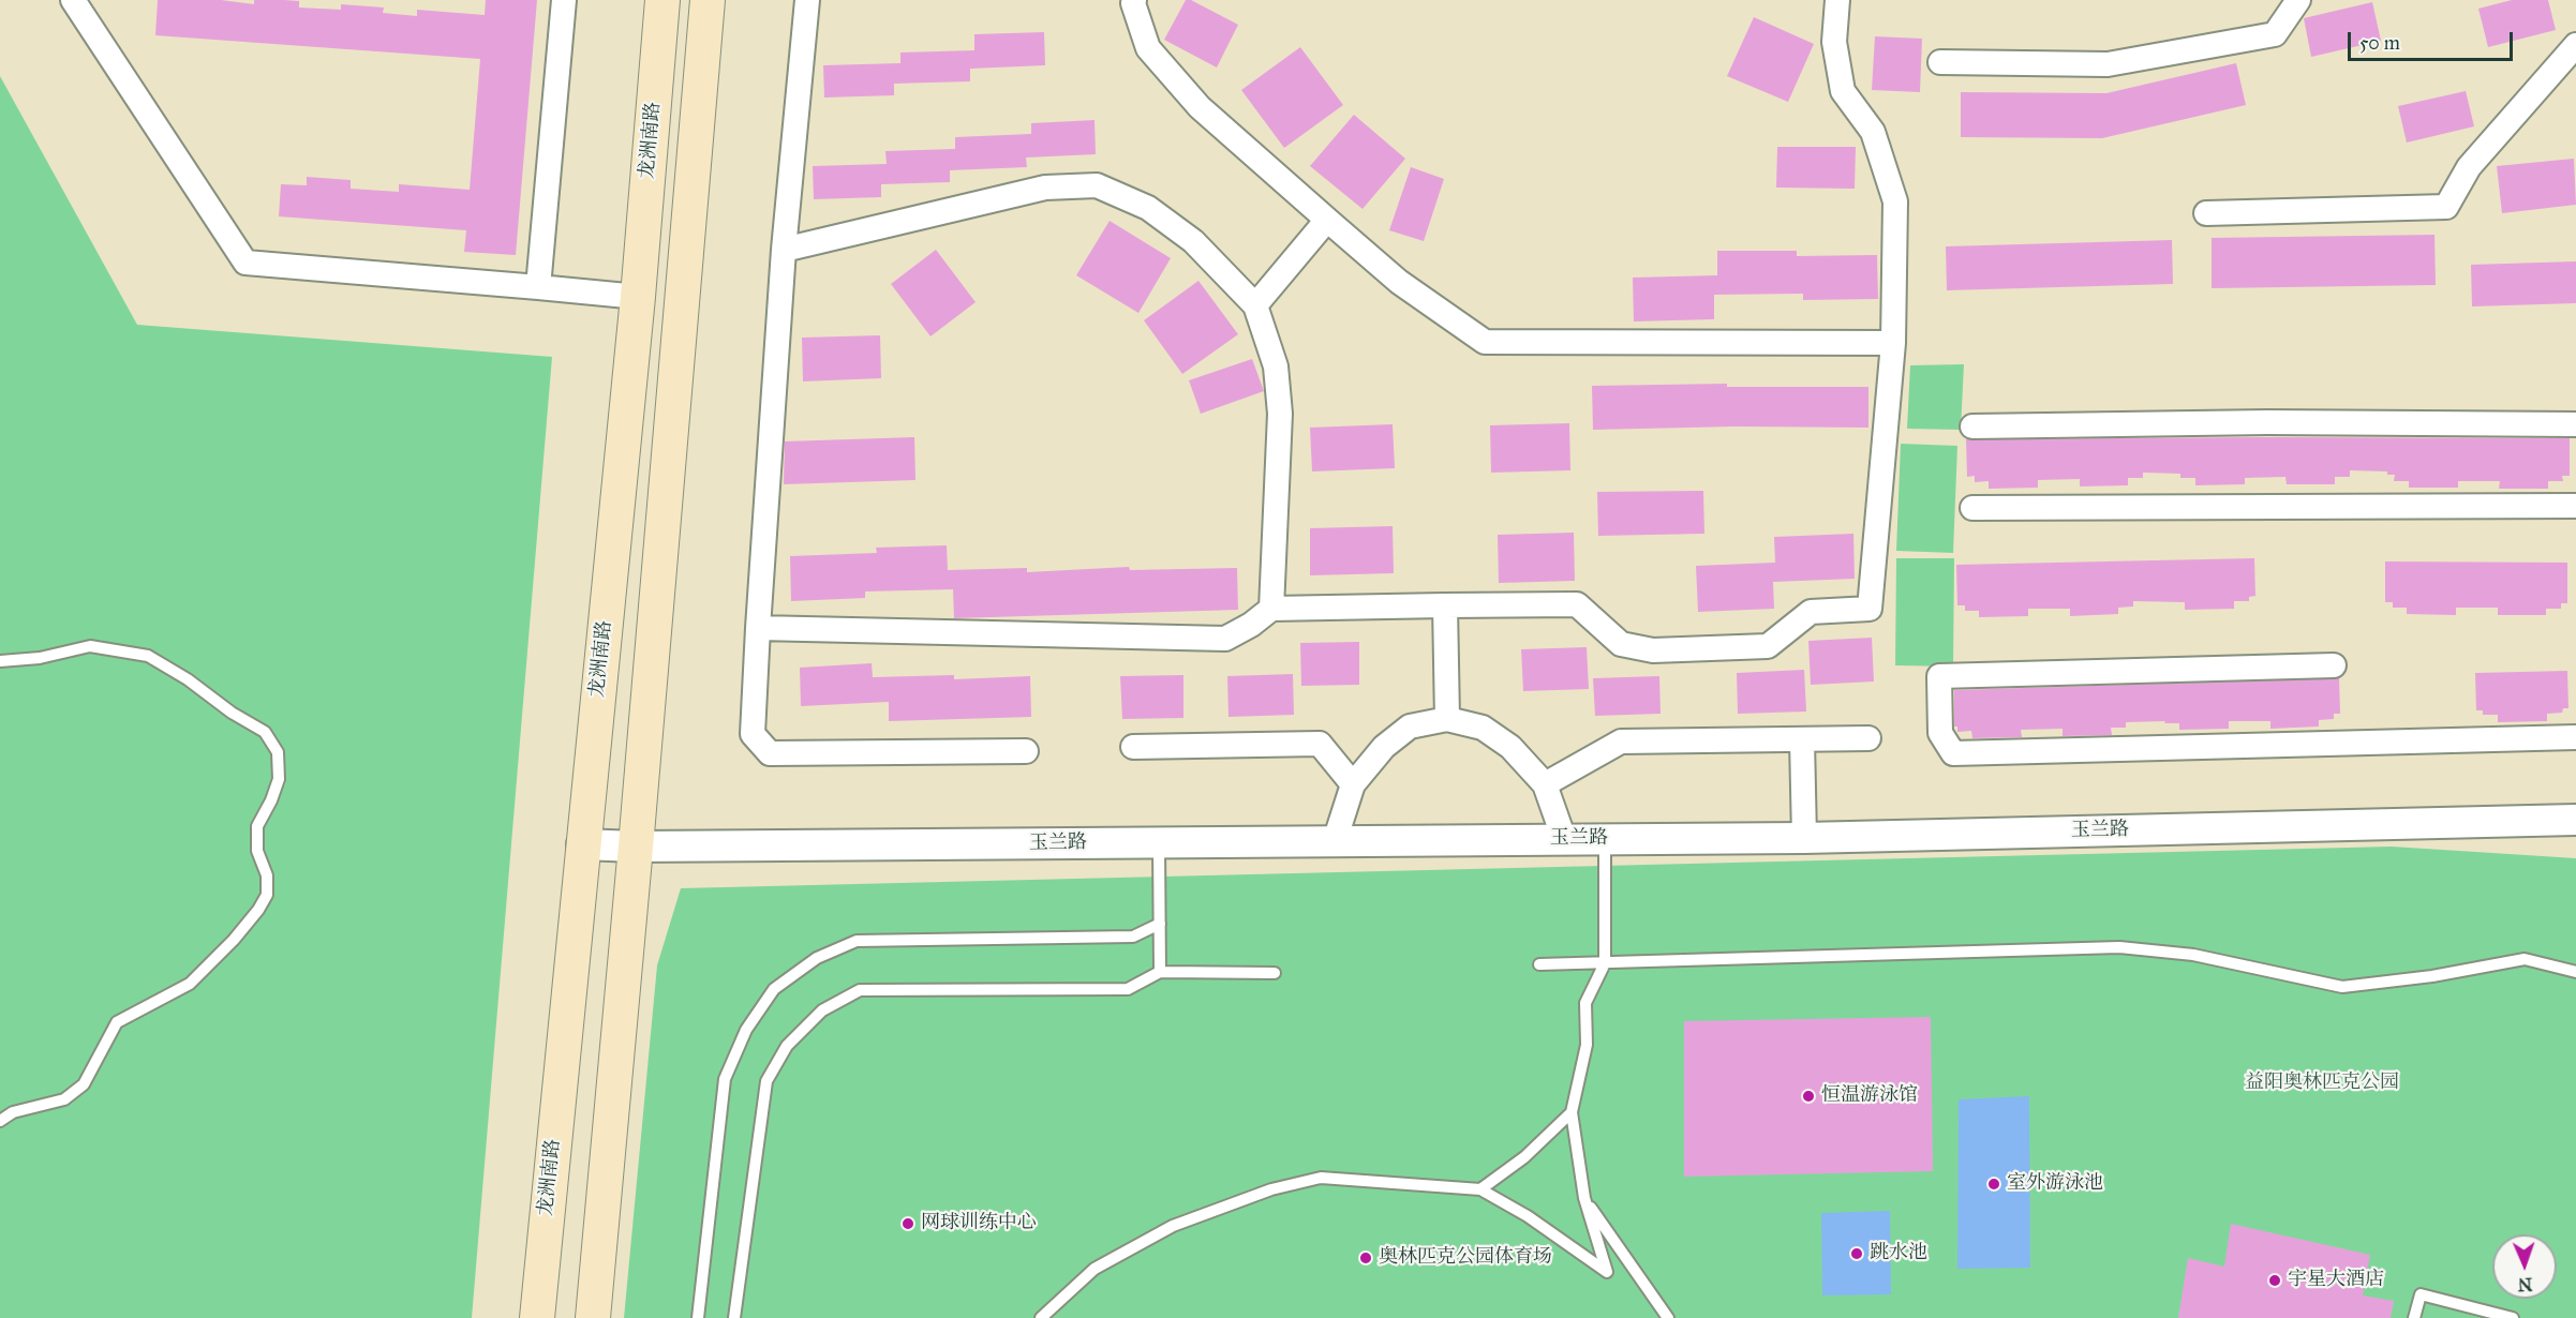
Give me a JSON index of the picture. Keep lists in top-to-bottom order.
{
  "streets": {
    "main road": ["龙洲南路"],
    "street": ["玉兰路"]
  },
  "crossings": [
    ["龙洲南路", "玉兰路"]
  ],
  "parks": ["益阳奥林匹克公园"],
  "places": [
    "恒温游泳馆",
    "室外游泳池",
    "网球训练中心",
    "跳水池",
    "奥林匹克公园体育场",
    "宇星大酒店"
  ],
  "scale_bar": "50 m",
  "north": "bottom"
}
